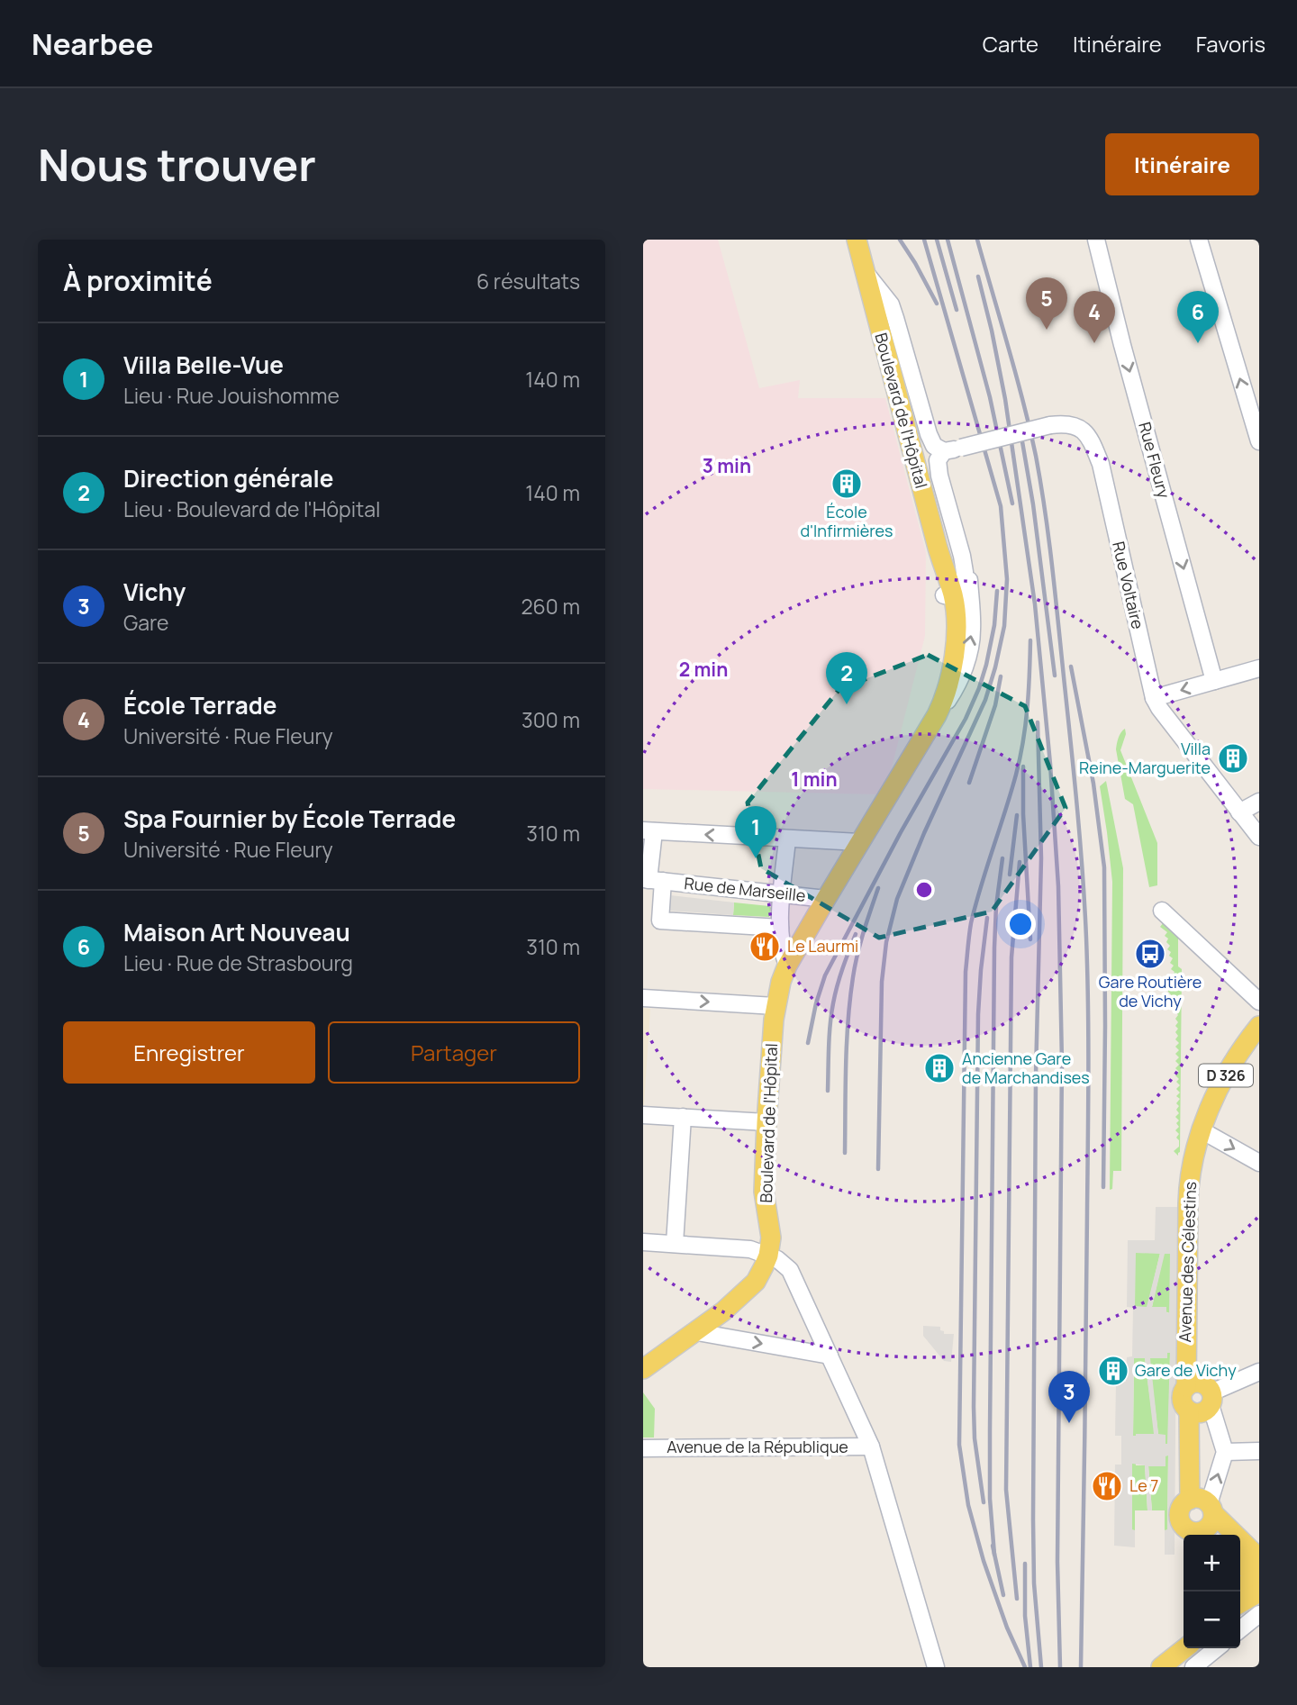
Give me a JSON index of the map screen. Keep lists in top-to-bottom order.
{
  "streets": {
    "main road": ["Boulevard de l'Hôpital", "D 326", "Avenue des Célestins"],
    "street": [
      "Rue Fleury",
      "Rue Voltaire",
      "Rue de Marseille",
      "Avenue de la République"
    ]
  },
  "crossings": [
    ["Boulevard de l'Hôpital", "Rue Voltaire"],
    ["Boulevard de l'Hôpital", "Rue de Marseille"]
  ],
  "places": {
    "building": [
      "École d'Infirmières",
      "Villa Reine-Marguerite",
      "Ancienne Gare de Marchandises",
      "Gare de Vichy"
    ],
    "restaurant": ["Le Laurmi", "Le 7"],
    "bus stop": ["Gare Routière de Vichy"]
  },
  "page": {
    "header": "Nearbee",
    "nav": ["Carte", "Itinéraire", "Favoris"],
    "buttons": [
      "Itinéraire",
      ["Enregistrer", "Partager"]
    ],
    "title": "Nous trouver",
    "heading": ["À proximité", "6 résultats"],
    "pins": [
      "5",
      "4",
      "6",
      "2",
      "1",
      "3"
    ],
    "list": [
      {
        "mark": "1",
        "name": "Villa Belle-Vue",
        "note": "Lieu · Rue Jouishomme",
        "value": "140 m"
      },
      {
        "mark": "2",
        "name": "Direction générale",
        "note": "Lieu · Boulevard de l'Hôpital",
        "value": "140 m"
      },
      {
        "mark": "3",
        "name": "Vichy",
        "note": "Gare",
        "value": "260 m"
      },
      {
        "mark": "4",
        "name": "École Terrade",
        "note": "Université · Rue Fleury",
        "value": "300 m"
      },
      {
        "mark": "5",
        "name": "Spa Fournier by École Terrade",
        "note": "Université · Rue Fleury",
        "value": "310 m"
      },
      {
        "mark": "6",
        "name": "Maison Art Nouveau",
        "note": "Lieu · Rue de Strasbourg",
        "value": "310 m"
      }
    ],
    "map_buttons": ["+", "−"]
  },
  "rings": ["3 min", "2 min", "1 min"]
}
